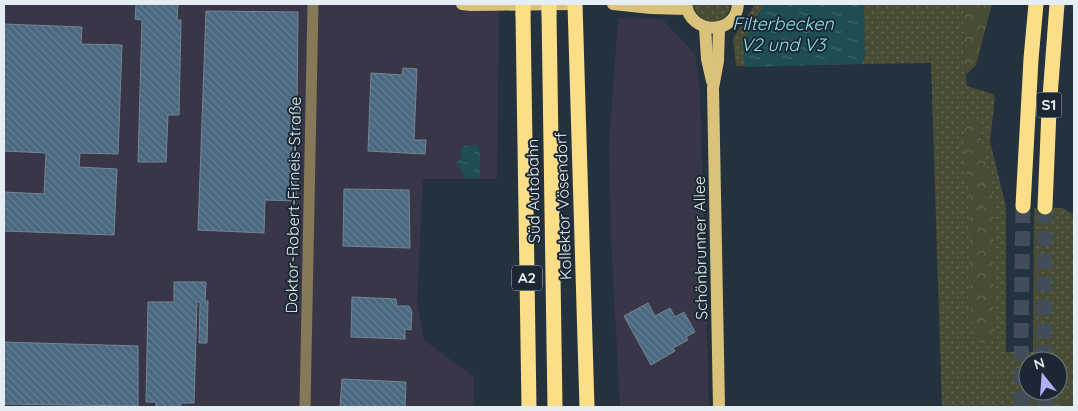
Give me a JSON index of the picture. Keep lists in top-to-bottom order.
{
  "streets": {
    "highway": [
      "S1",
      "Süd Autobahn",
      "Kollektor Vösendorf",
      "A2"
    ],
    "main road": ["Schönbrunner Allee"],
    "street": ["Doktor-Robert-Firneis-Straße"]
  },
  "water": ["Filterbecken V2 und V3"],
  "north": "top"
}
